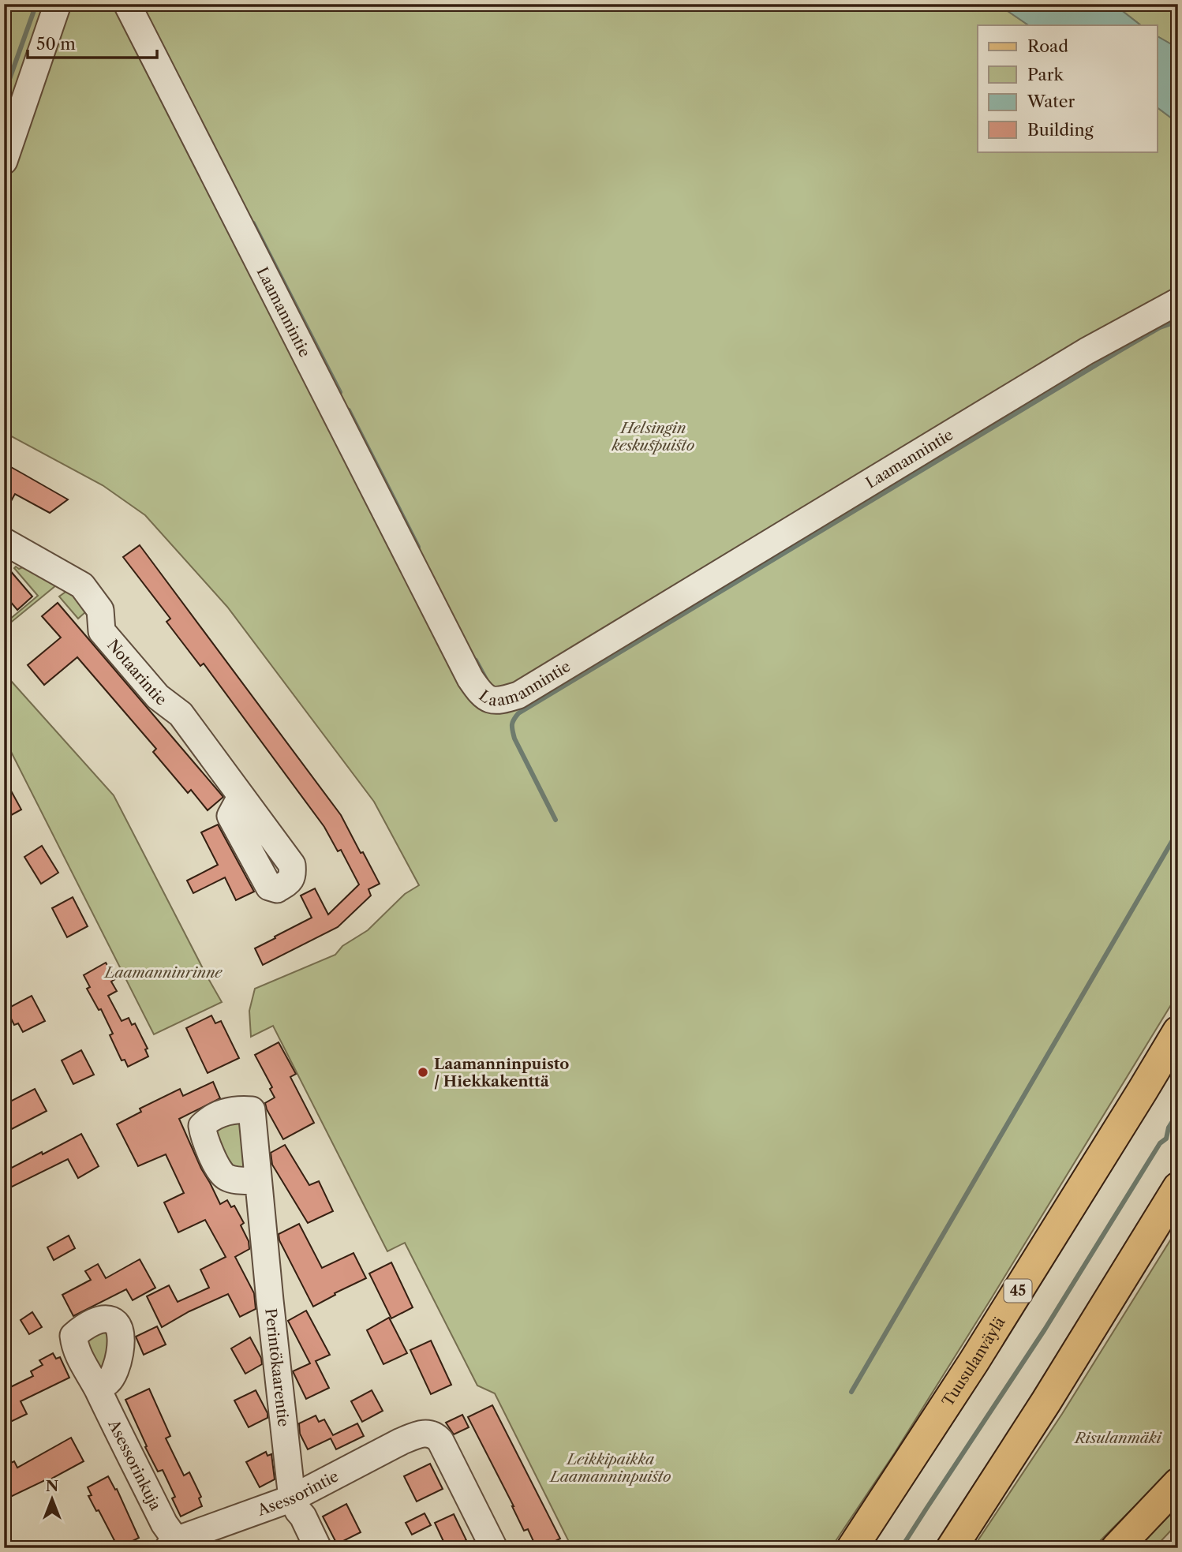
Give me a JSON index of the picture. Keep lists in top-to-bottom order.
{
  "streets": {
    "main road": ["45", "Tuusulanväylä"],
    "street": [
      "Laamannintie",
      "Notaarintie",
      "Perintökaarentie",
      "Asessorinkuja",
      "Asessorintie"
    ]
  },
  "crossings": [
    ["Perintökaarentie", "Asessorintie"],
    ["Asessorinkuja", "Asessorintie"]
  ],
  "parks": [
    "Helsingin keskuspuisto",
    "Laamanninrinne",
    "Risulanmäki",
    "Leikkipaikka Laamanninpuisto"
  ],
  "places": ["Laamanninpuisto / Hiekkakenttä"],
  "legend": [
    "Road",
    "Park",
    "Water",
    "Building"
  ],
  "scale_bar": "50 m",
  "north": "top"
}
